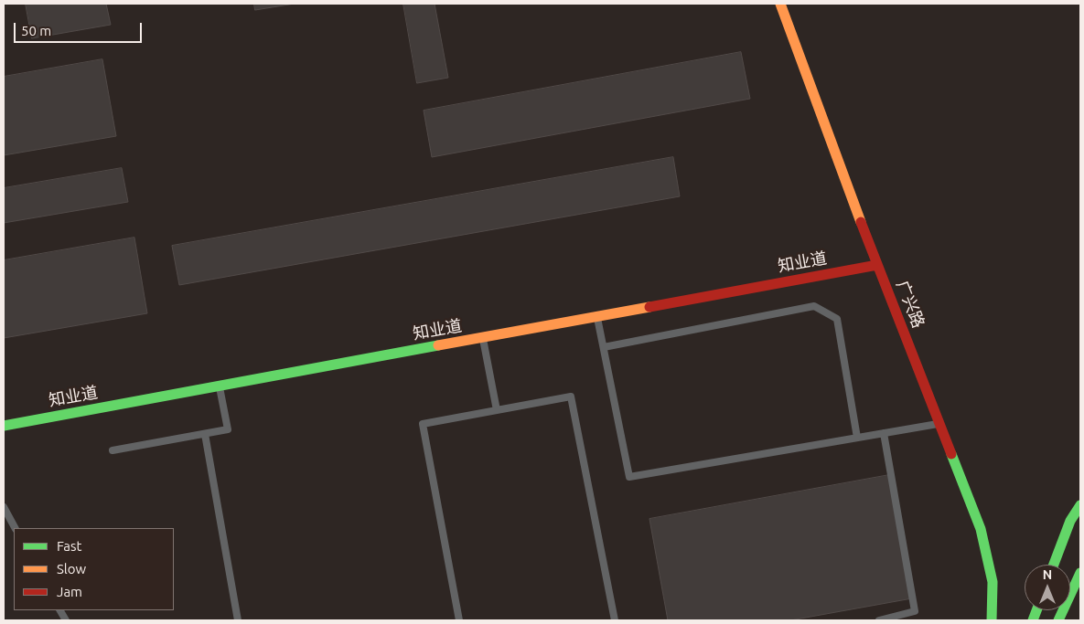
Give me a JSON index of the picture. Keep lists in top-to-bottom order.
{
  "streets": {
    "main road": ["知业道", "广兴路"]
  },
  "crossings": [
    ["知业道", "广兴路"]
  ],
  "legend": ["Fast", "Slow", "Jam"],
  "scale_bar": "50 m",
  "north": "top"
}
